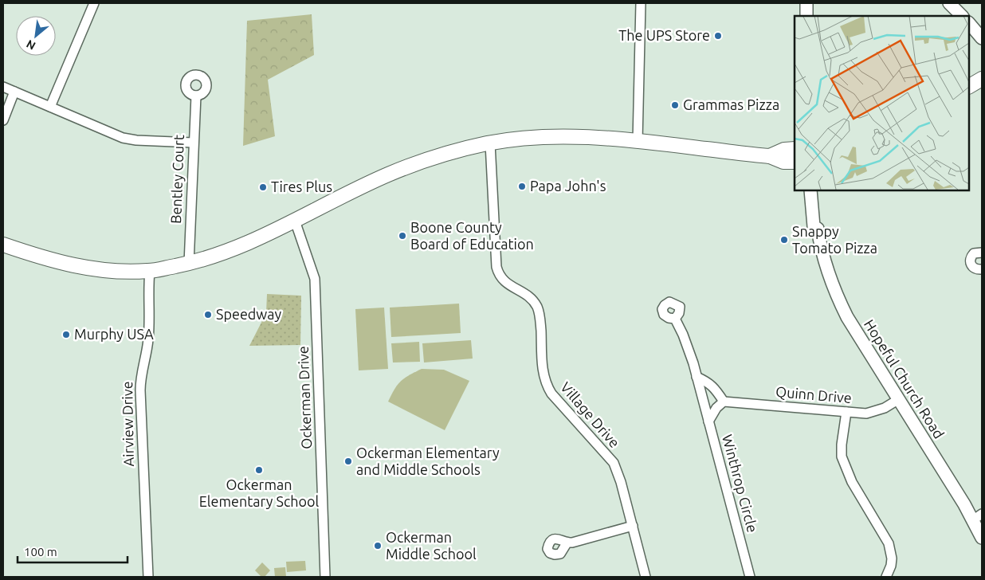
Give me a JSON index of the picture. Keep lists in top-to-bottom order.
{
  "streets": {
    "main road": ["Hopeful Church Road"],
    "street": [
      "Bentley Court",
      "Quinn Drive",
      "Ockerman Drive",
      "Village Drive",
      "Airview Drive",
      "Winthrop Circle"
    ]
  },
  "crossings": [
    ["Hopeful Church Road", "Quinn Drive"]
  ],
  "places": [
    "The UPS Store",
    "Grammas Pizza",
    "Papa John's",
    "Tires Plus",
    "Boone County Board of Education",
    "Snappy Tomato Pizza",
    "Speedway",
    "Murphy USA",
    "Ockerman Elementary and Middle Schools",
    "Ockerman Elementary School",
    "Ockerman Middle School"
  ],
  "scale_bar": "100 m",
  "north": "bottom left"
}
